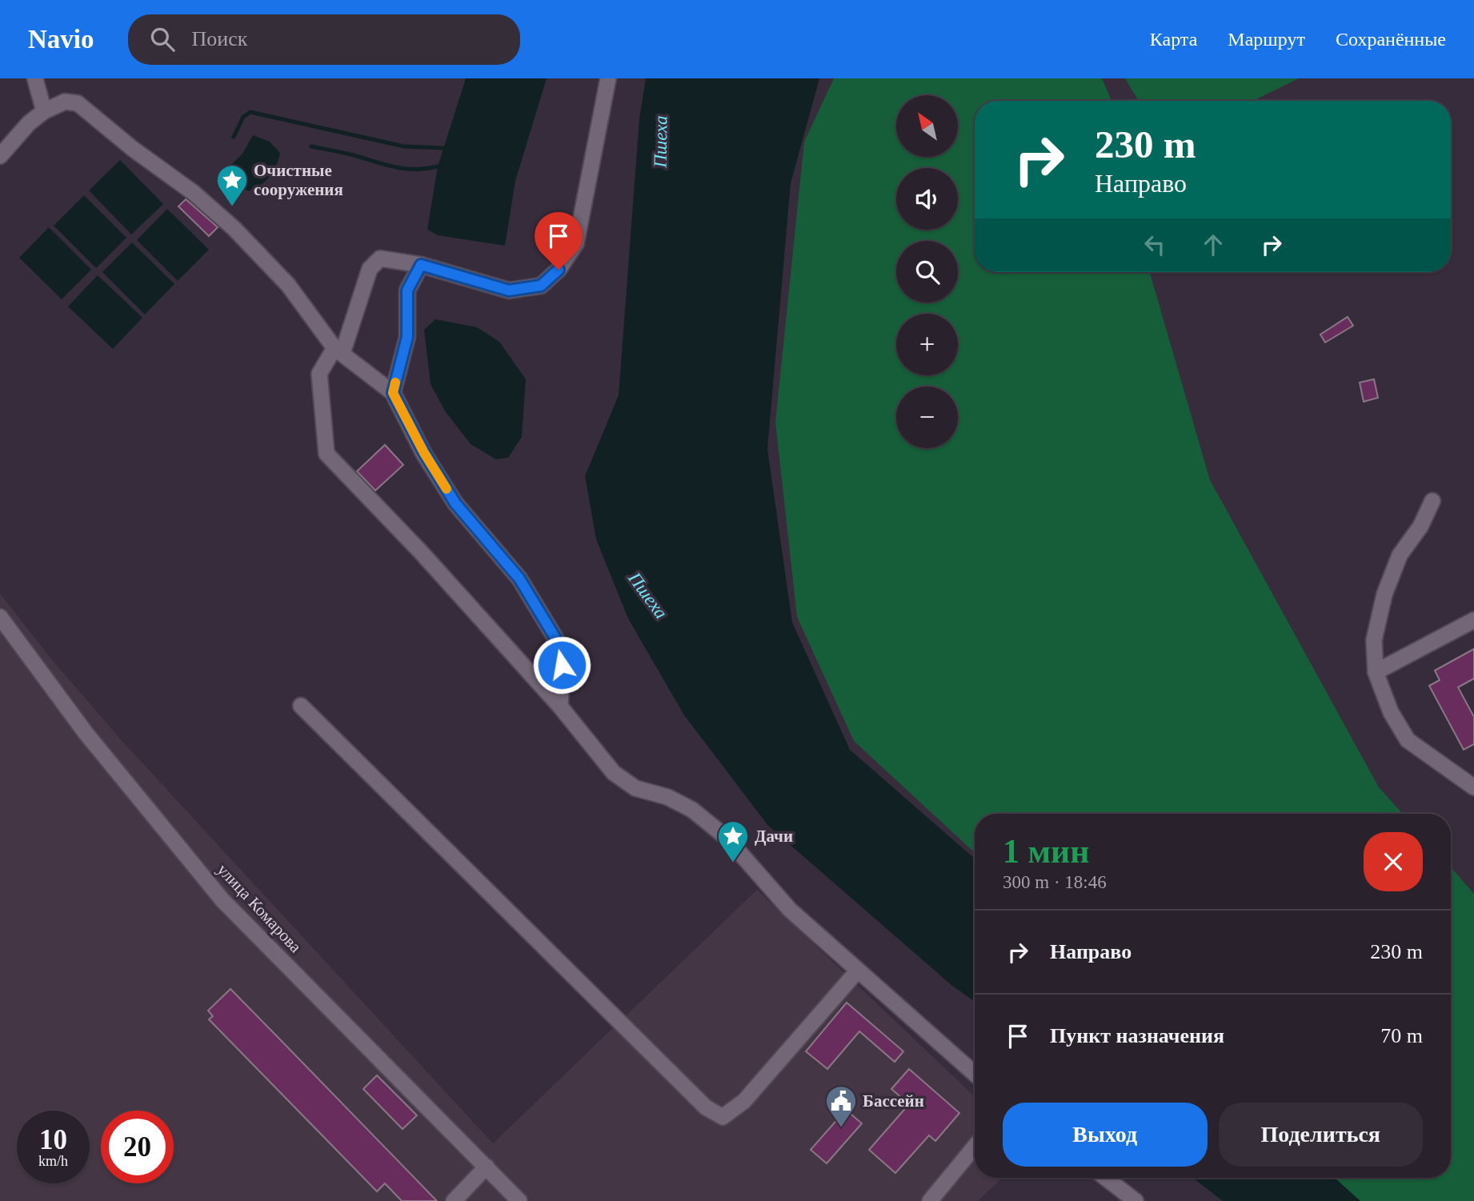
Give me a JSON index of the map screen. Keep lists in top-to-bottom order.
{
  "streets": {
    "lane": ["улица Комарова"]
  },
  "water": ["Пшеха"],
  "places": {
    "place": ["Очистные сооружения", "Дачи"],
    "public building": ["Бассейн"]
  },
  "north": "top left",
  "page": {
    "header": "Navio",
    "search": "Поиск",
    "nav": ["Карта", "Маршрут", "Сохранённые"],
    "map_buttons": ["+", "−"],
    "turn": ["230 m", "Направо"],
    "heading": ["1 мин", "300 m · 18:46"],
    "list": [
      {
        "name": "Направо",
        "value": "230 m"
      },
      {
        "name": "Пункт назначения",
        "value": "70 m"
      }
    ],
    "buttons": ["Выход", "Поделиться"],
    "speed": "10 km/h",
    "limit": "20"
  }
}
